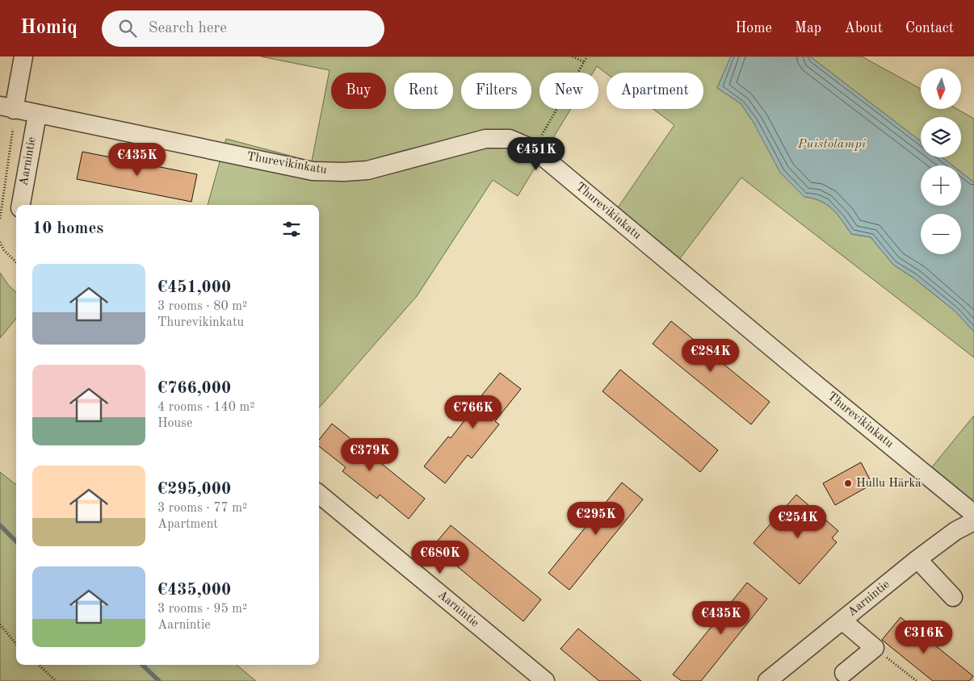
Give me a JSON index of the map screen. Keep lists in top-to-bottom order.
{
  "streets": {
    "street": ["Aarnintie", "Thurevikinkatu"]
  },
  "crossings": [
    ["Aarnintie", "Thurevikinkatu"]
  ],
  "water": ["Puistolampi"],
  "places": ["Hullu Härkä"],
  "north": "bottom",
  "page": {
    "header": "Homiq",
    "search": "Search here",
    "nav": [
      "Home",
      "Map",
      "About",
      "Contact"
    ],
    "map_buttons": ["+", "−"],
    "chip": [
      "Buy",
      "Rent",
      "Filters",
      "New",
      "Apartment"
    ],
    "price": [
      "€451K",
      "€435K",
      "€284K",
      "€766K",
      "€379K",
      "€295K",
      "€254K",
      "€680K",
      "€435K",
      "€316K"
    ],
    "heading": "10 homes",
    "list": [
      {
        "name": "€451,000",
        "note": "3 rooms · 80 m² · Thurevikinkatu"
      },
      {
        "name": "€766,000",
        "note": "4 rooms · 140 m² · House"
      },
      {
        "name": "€295,000",
        "note": "3 rooms · 77 m² · Apartment"
      },
      {
        "name": "€435,000",
        "note": "3 rooms · 95 m² · Aarnintie"
      }
    ]
  }
}
